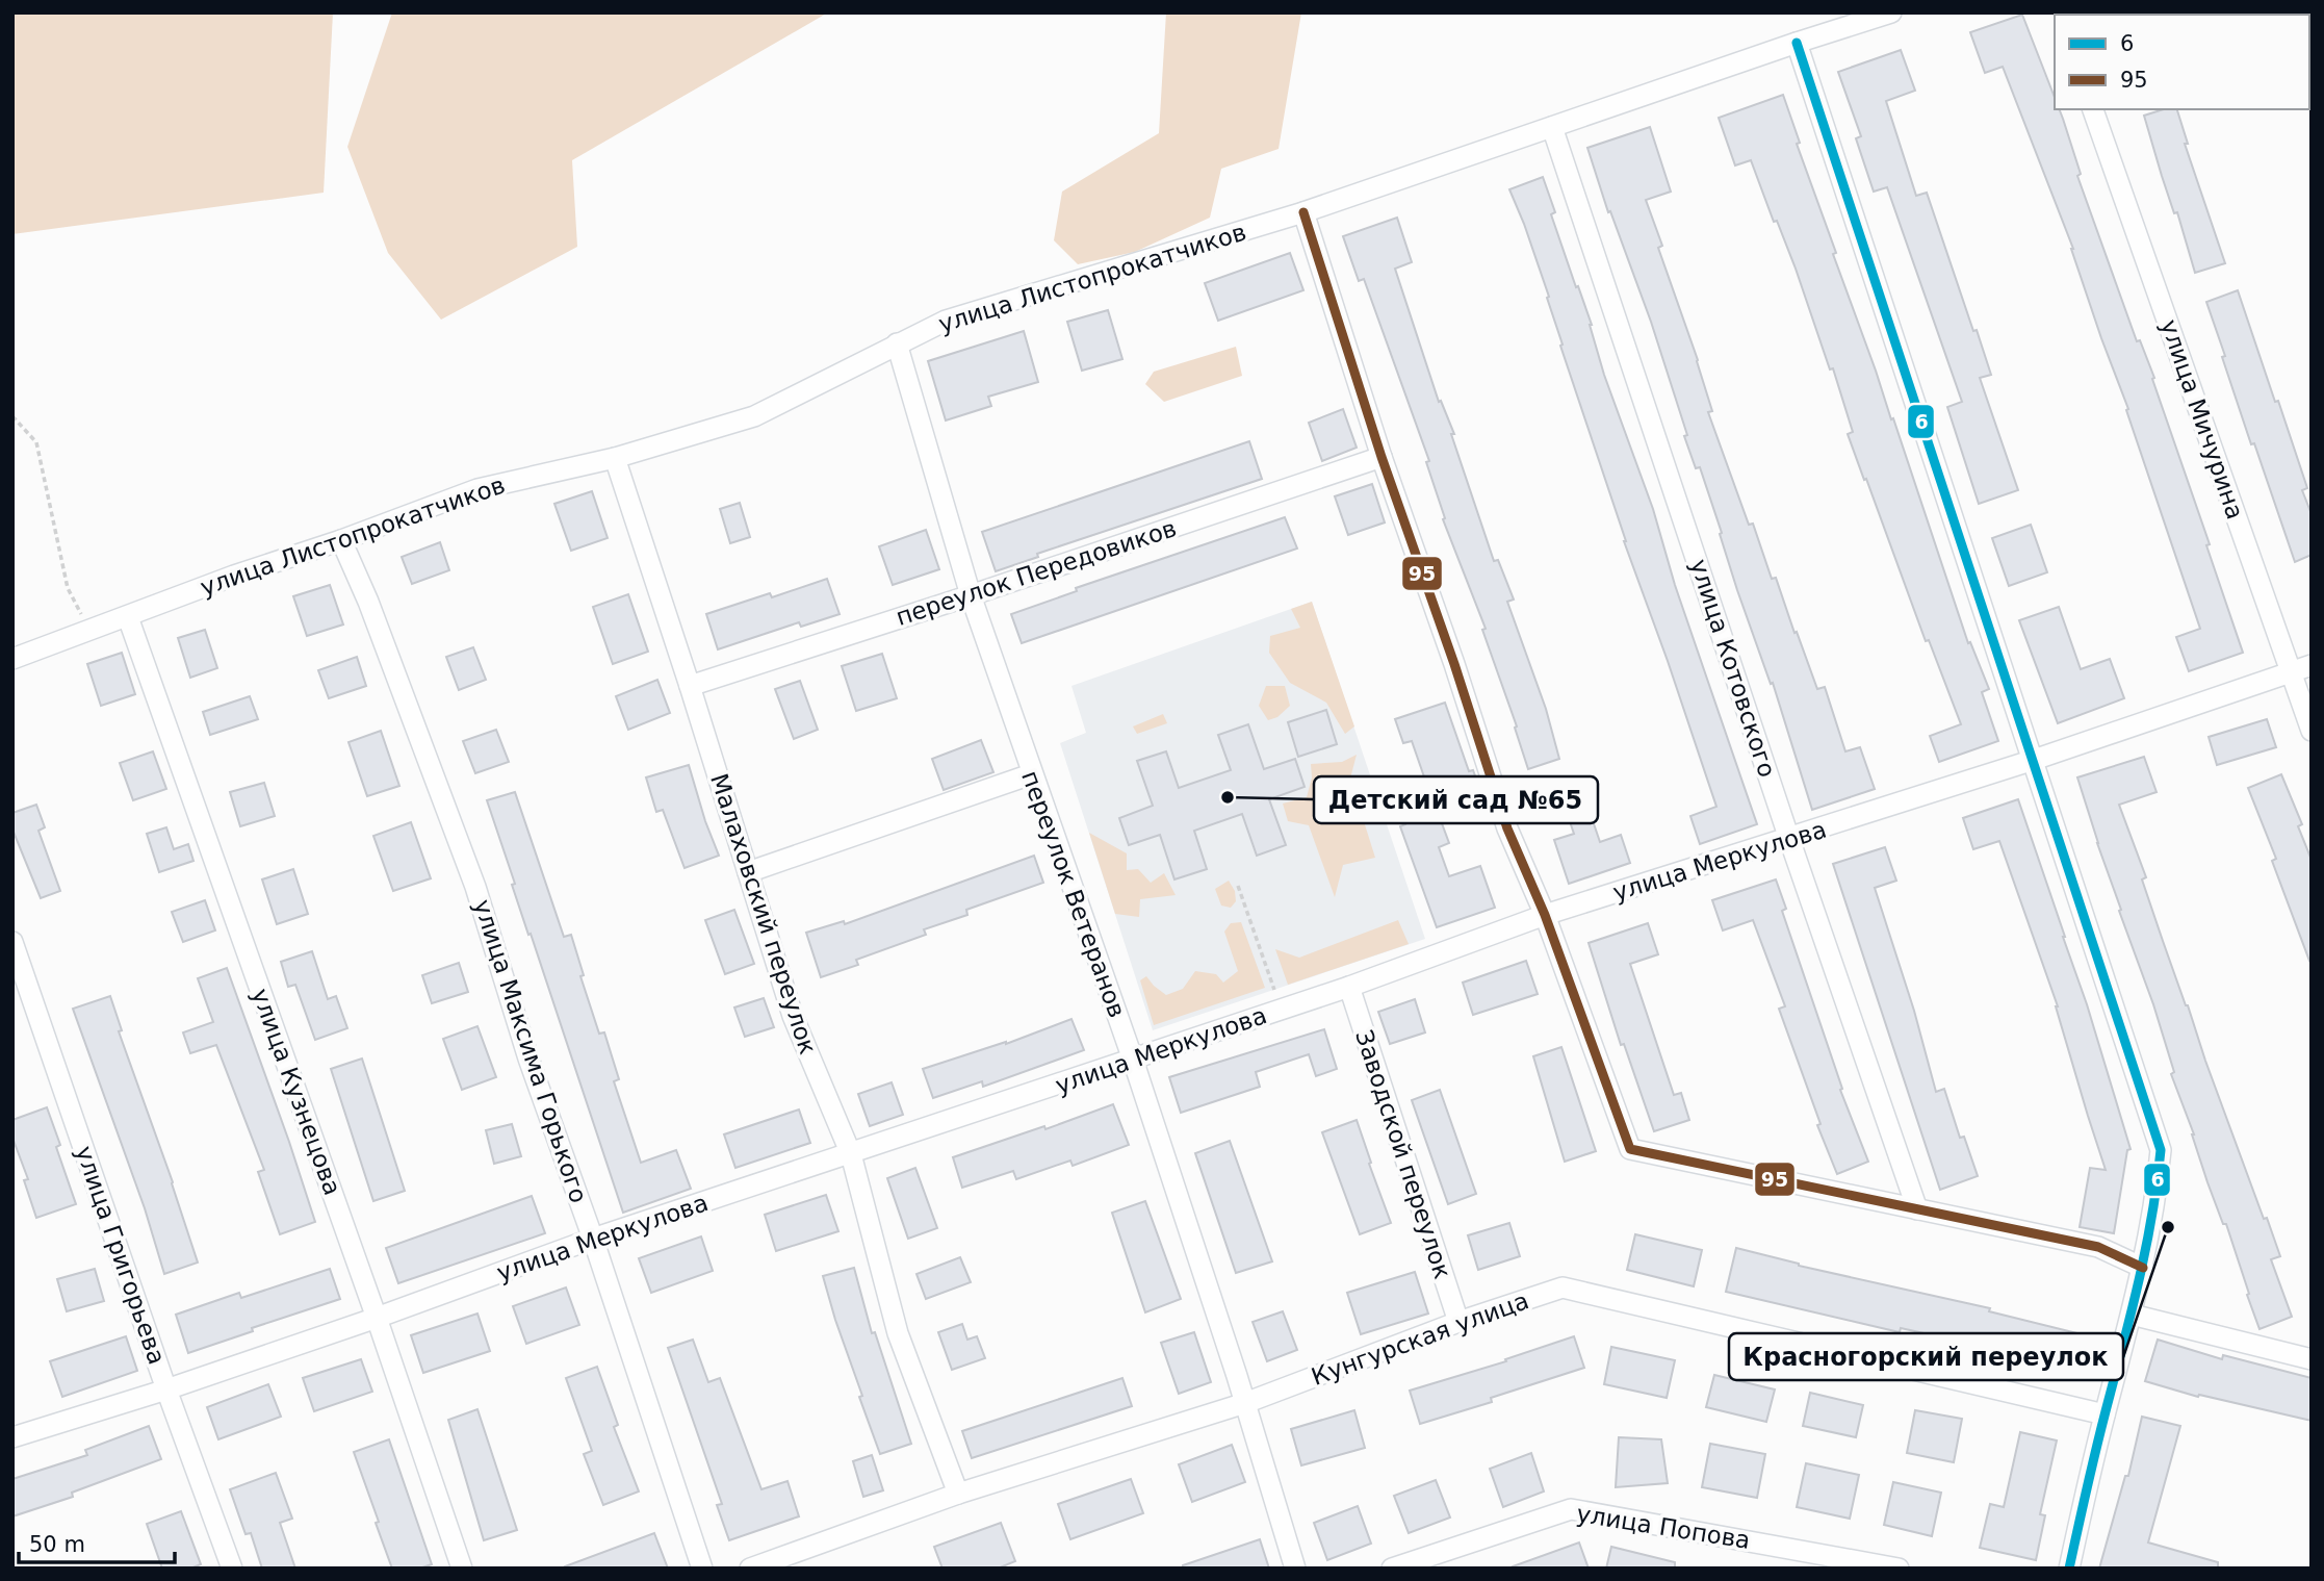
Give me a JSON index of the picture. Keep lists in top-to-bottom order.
{
  "streets": {
    "street": [
      "улица Листопрокатчиков",
      "улица Мичурина",
      "переулок Передовиков",
      "улица Котовского",
      "улица Меркулова",
      "переулок Ветеранов",
      "Малаховский переулок",
      "улица Максима Горького",
      "улица Кузнецова",
      "Заводской переулок",
      "улица Григорьева",
      "Кунгурская улица",
      "улица Попова"
    ]
  },
  "crossings": [
    ["улица Листопрокатчиков", "улица Котовского"],
    ["улица Листопрокатчиков", "переулок Ветеранов"],
    ["улица Листопрокатчиков", "Малаховский переулок"],
    ["улица Листопрокатчиков", "улица Максима Горького"],
    ["улица Листопрокатчиков", "улица Кузнецова"],
    ["улица Мичурина", "улица Меркулова"],
    ["переулок Передовиков", "переулок Ветеранов"],
    ["переулок Передовиков", "Малаховский переулок"],
    ["улица Котовского", "улица Меркулова"],
    ["улица Меркулова", "переулок Ветеранов"],
    ["улица Меркулова", "Малаховский переулок"],
    ["улица Меркулова", "улица Максима Горького"],
    ["улица Меркулова", "улица Кузнецова"],
    ["улица Меркулова", "Заводской переулок"],
    ["улица Меркулова", "улица Григорьева"],
    ["переулок Ветеранов", "Кунгурская улица"],
    ["Малаховский переулок", "Кунгурская улица"],
    ["Заводской переулок", "Кунгурская улица"]
  ],
  "places": ["Детский сад №65", "Красногорский переулок"],
  "lines": ["transit line 6", "transit line 95"],
  "legend": ["6", "95"],
  "scale_bar": "50 m"
}
